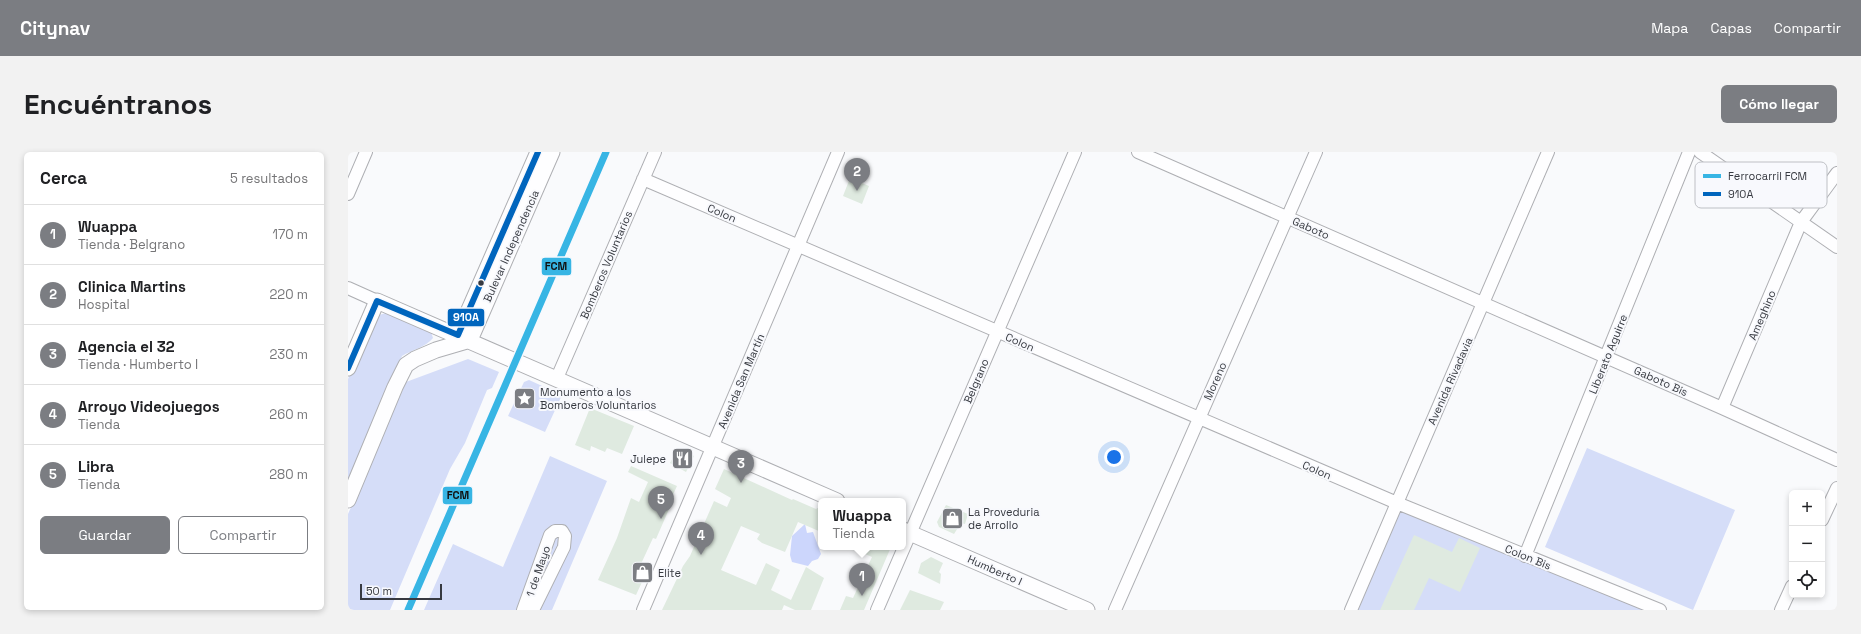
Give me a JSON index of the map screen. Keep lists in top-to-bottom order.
{
  "streets": {
    "main road": ["Bulevar Independencia", "Humberto I"],
    "street": [
      "Colon",
      "Gaboto",
      "Bomberos Voluntarios",
      "Ameghino",
      "Liberato Aguirre",
      "Avenida San Martín",
      "Belgrano",
      "Moreno",
      "Avenida Rivadavia",
      "Gaboto Bis",
      "Colon Bis",
      "1 de Mayo"
    ]
  },
  "crossings": [
    ["Colon", "Bomberos Voluntarios"],
    ["Colon", "Avenida San Martín"],
    ["Colon", "Belgrano"],
    ["Colon", "Moreno"],
    ["Colon", "Avenida Rivadavia"],
    ["Colon", "Colon Bis"],
    ["Gaboto", "Moreno"],
    ["Gaboto", "Avenida Rivadavia"],
    ["Gaboto", "Gaboto Bis"],
    ["Ameghino", "Gaboto Bis"],
    ["Liberato Aguirre", "Gaboto Bis"],
    ["Liberato Aguirre", "Colon Bis"],
    ["Belgrano", "Humberto I"],
    ["Avenida Rivadavia", "Gaboto Bis"],
    ["Avenida Rivadavia", "Colon Bis"]
  ],
  "places": {
    "place": ["Monumento a los Bomberos Voluntarios"],
    "restaurant": ["Julepe"],
    "shop": ["La Proveduria de Arrollo", "Elite"]
  },
  "lines": ["rail line FCM", "transit line 910A"],
  "legend": ["Ferrocarril FCM", "910A"],
  "scale_bar": "50 m",
  "page": {
    "header": "Citynav",
    "nav": ["Mapa", "Capas", "Compartir"],
    "buttons": [
      "Cómo llegar",
      ["Guardar", "Compartir"]
    ],
    "title": "Encuéntranos",
    "heading": ["Cerca", "5 resultados"],
    "pins": [
      "2",
      "3",
      "5",
      "4",
      "1"
    ],
    "list": [
      {
        "mark": "1",
        "name": "Wuappa",
        "note": "Tienda · Belgrano",
        "value": "170 m"
      },
      {
        "mark": "2",
        "name": "Clinica Martins",
        "note": "Hospital",
        "value": "220 m"
      },
      {
        "mark": "3",
        "name": "Agencia el 32",
        "note": "Tienda · Humberto I",
        "value": "230 m"
      },
      {
        "mark": "4",
        "name": "Arroyo Videojuegos",
        "note": "Tienda",
        "value": "260 m"
      },
      {
        "mark": "5",
        "name": "Libra",
        "note": "Tienda",
        "value": "280 m"
      }
    ],
    "map_buttons": ["+", "−"],
    "popup": ["Wuappa", "Tienda"],
    "scale": "50 m"
  }
}
